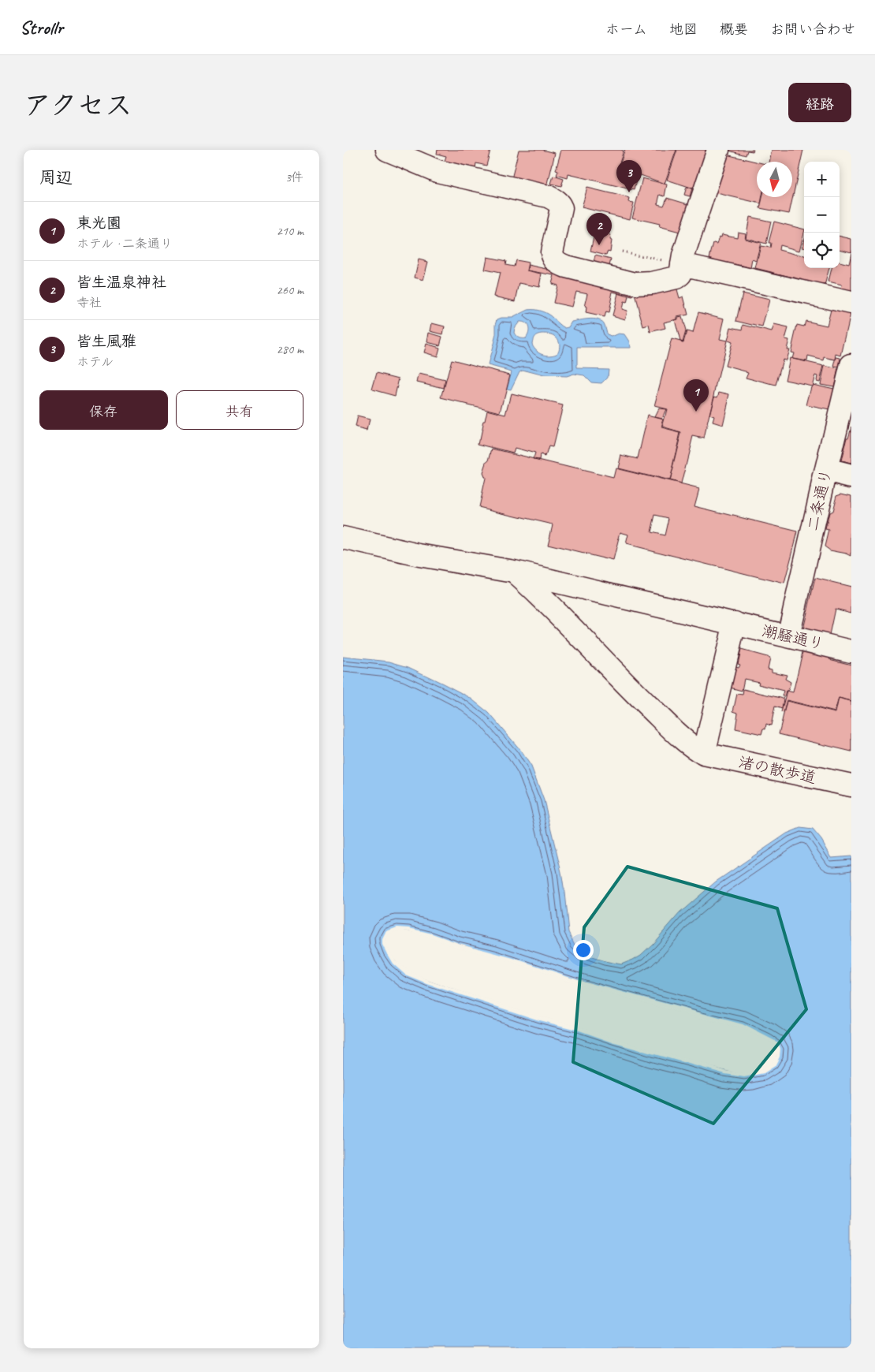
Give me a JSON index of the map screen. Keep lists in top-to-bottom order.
{
  "streets": {
    "street": ["二条通り", "潮騒通り", "渚の散歩道"]
  },
  "crossings": [
    ["二条通り", "潮騒通り"],
    ["潮騒通り", "渚の散歩道"]
  ],
  "north": "bottom",
  "page": {
    "header": "Strollr",
    "nav": [
      "ホーム",
      "地図",
      "概要",
      "お問い合わせ"
    ],
    "title": "アクセス",
    "buttons": [
      "経路",
      ["保存", "共有"]
    ],
    "heading": ["周辺", "3件"],
    "pins": ["3", "2", "1"],
    "map_buttons": ["+", "−"],
    "list": [
      {
        "mark": "1",
        "name": "東光園",
        "note": "ホテル · 二条通り",
        "value": "210 m"
      },
      {
        "mark": "2",
        "name": "皆生温泉神社",
        "note": "寺社",
        "value": "260 m"
      },
      {
        "mark": "3",
        "name": "皆生風雅",
        "note": "ホテル",
        "value": "280 m"
      }
    ]
  }
}
